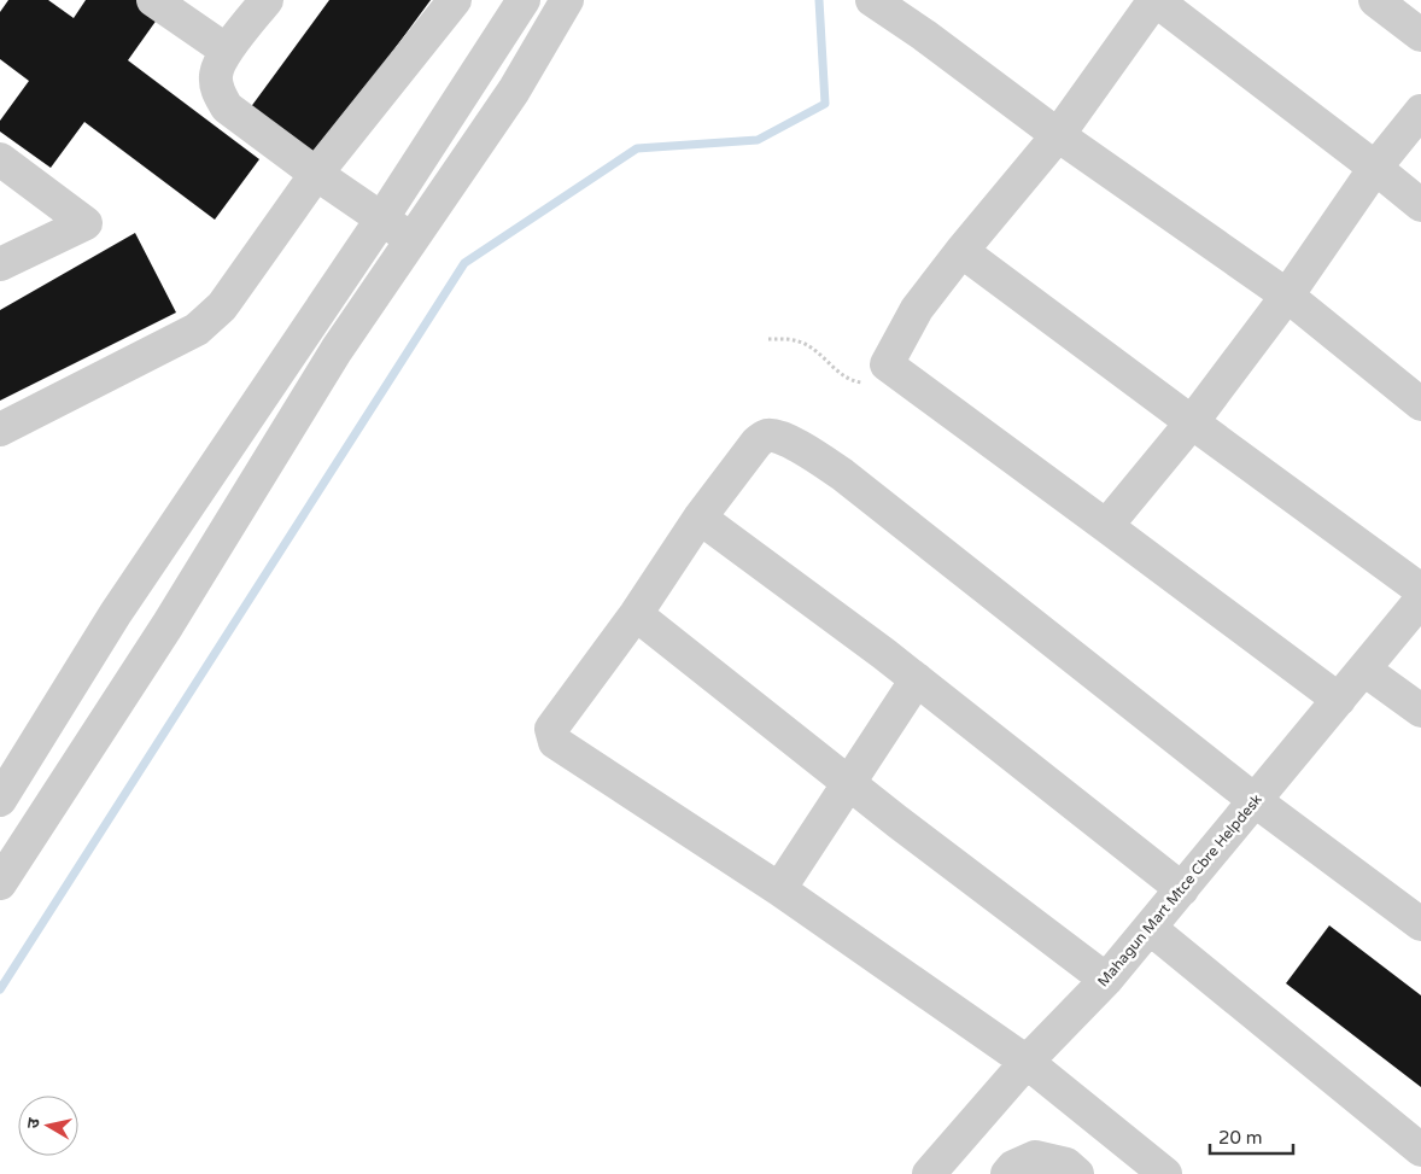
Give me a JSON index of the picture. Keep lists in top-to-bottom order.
{
  "streets": {
    "street": ["Mahagun Mart Mtce Cbre Helpdesk"]
  },
  "scale_bar": "20 m",
  "north": "left"
}
